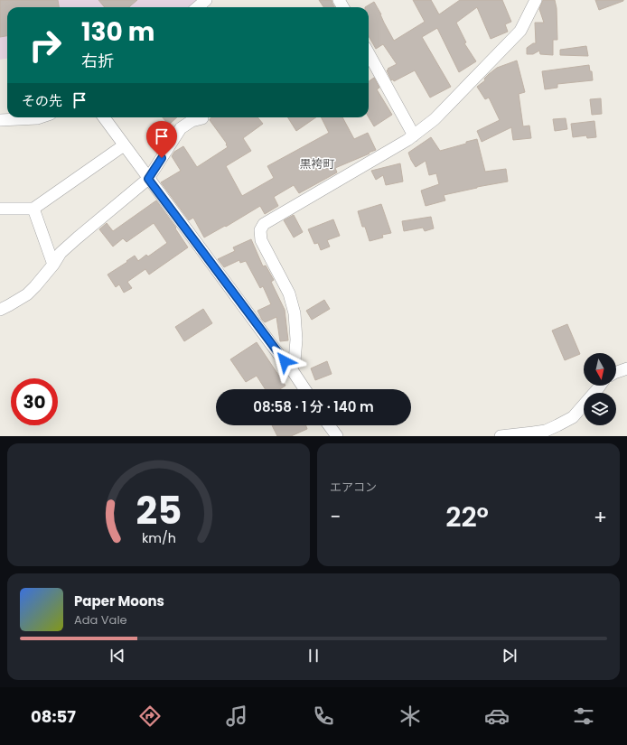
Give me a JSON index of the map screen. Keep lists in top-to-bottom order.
{
  "districts": ["黒袴町"],
  "north": "bottom",
  "page": {
    "turn": ["130 m", "右折"],
    "then": "その先",
    "limit": "30",
    "trip": "08:58 · 1 分 · 140 m",
    "tile": "エアコン",
    "heat": ["−", "22°", "+"],
    "song": ["Paper Moons", "Ada Vale"],
    "tabs": "08:57",
    "gauge": ["25", "km/h"]
  }
}
